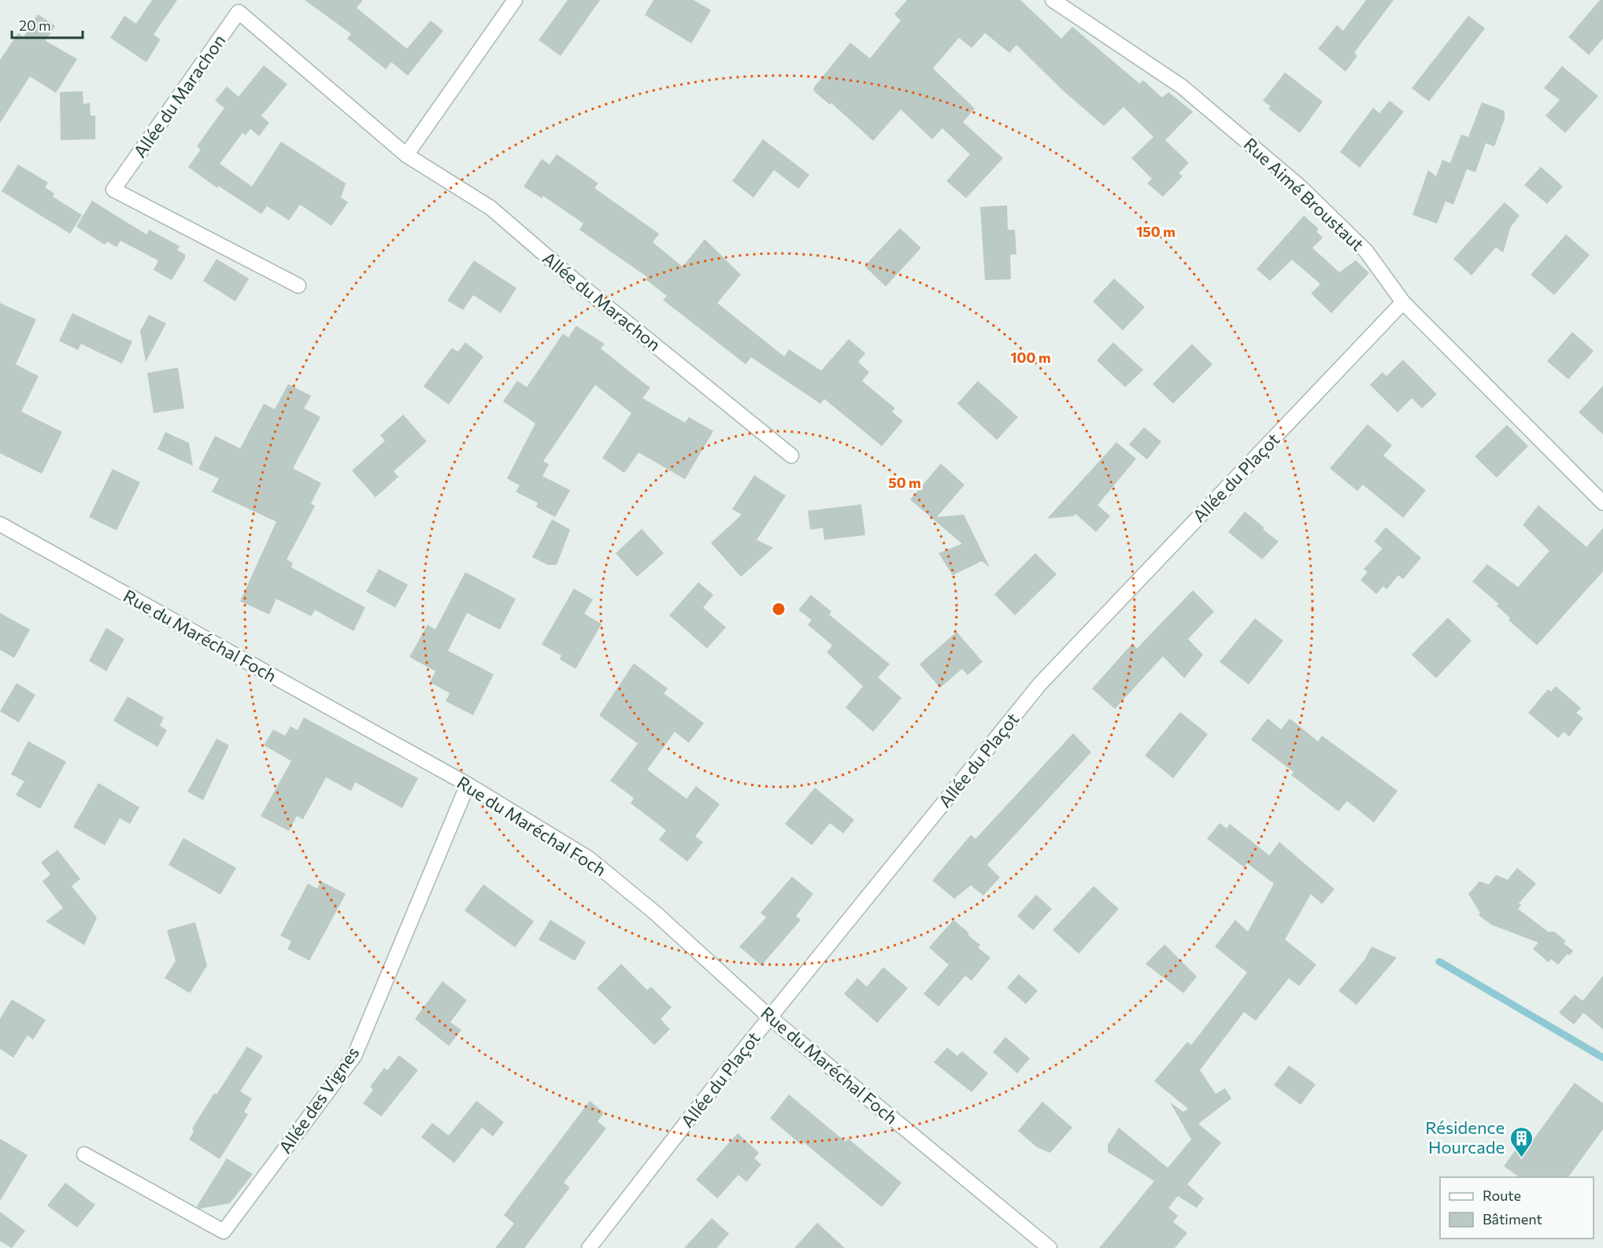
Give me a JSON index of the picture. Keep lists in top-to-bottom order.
{
  "streets": {
    "street": [
      "Allée du Marachon",
      "Rue Aimé Broustaut",
      "Allée du Plaçot",
      "Rue du Maréchal Foch",
      "Allée des Vignes"
    ]
  },
  "crossings": [
    ["Rue Aimé Broustaut", "Allée du Plaçot"],
    ["Allée du Plaçot", "Rue du Maréchal Foch"],
    ["Rue du Maréchal Foch", "Allée des Vignes"]
  ],
  "places": {
    "building": ["Résidence Hourcade"]
  },
  "legend": ["Route", "Bâtiment"],
  "scale_bar": "20 m",
  "rings": ["150 m", "100 m", "50 m"]
}
